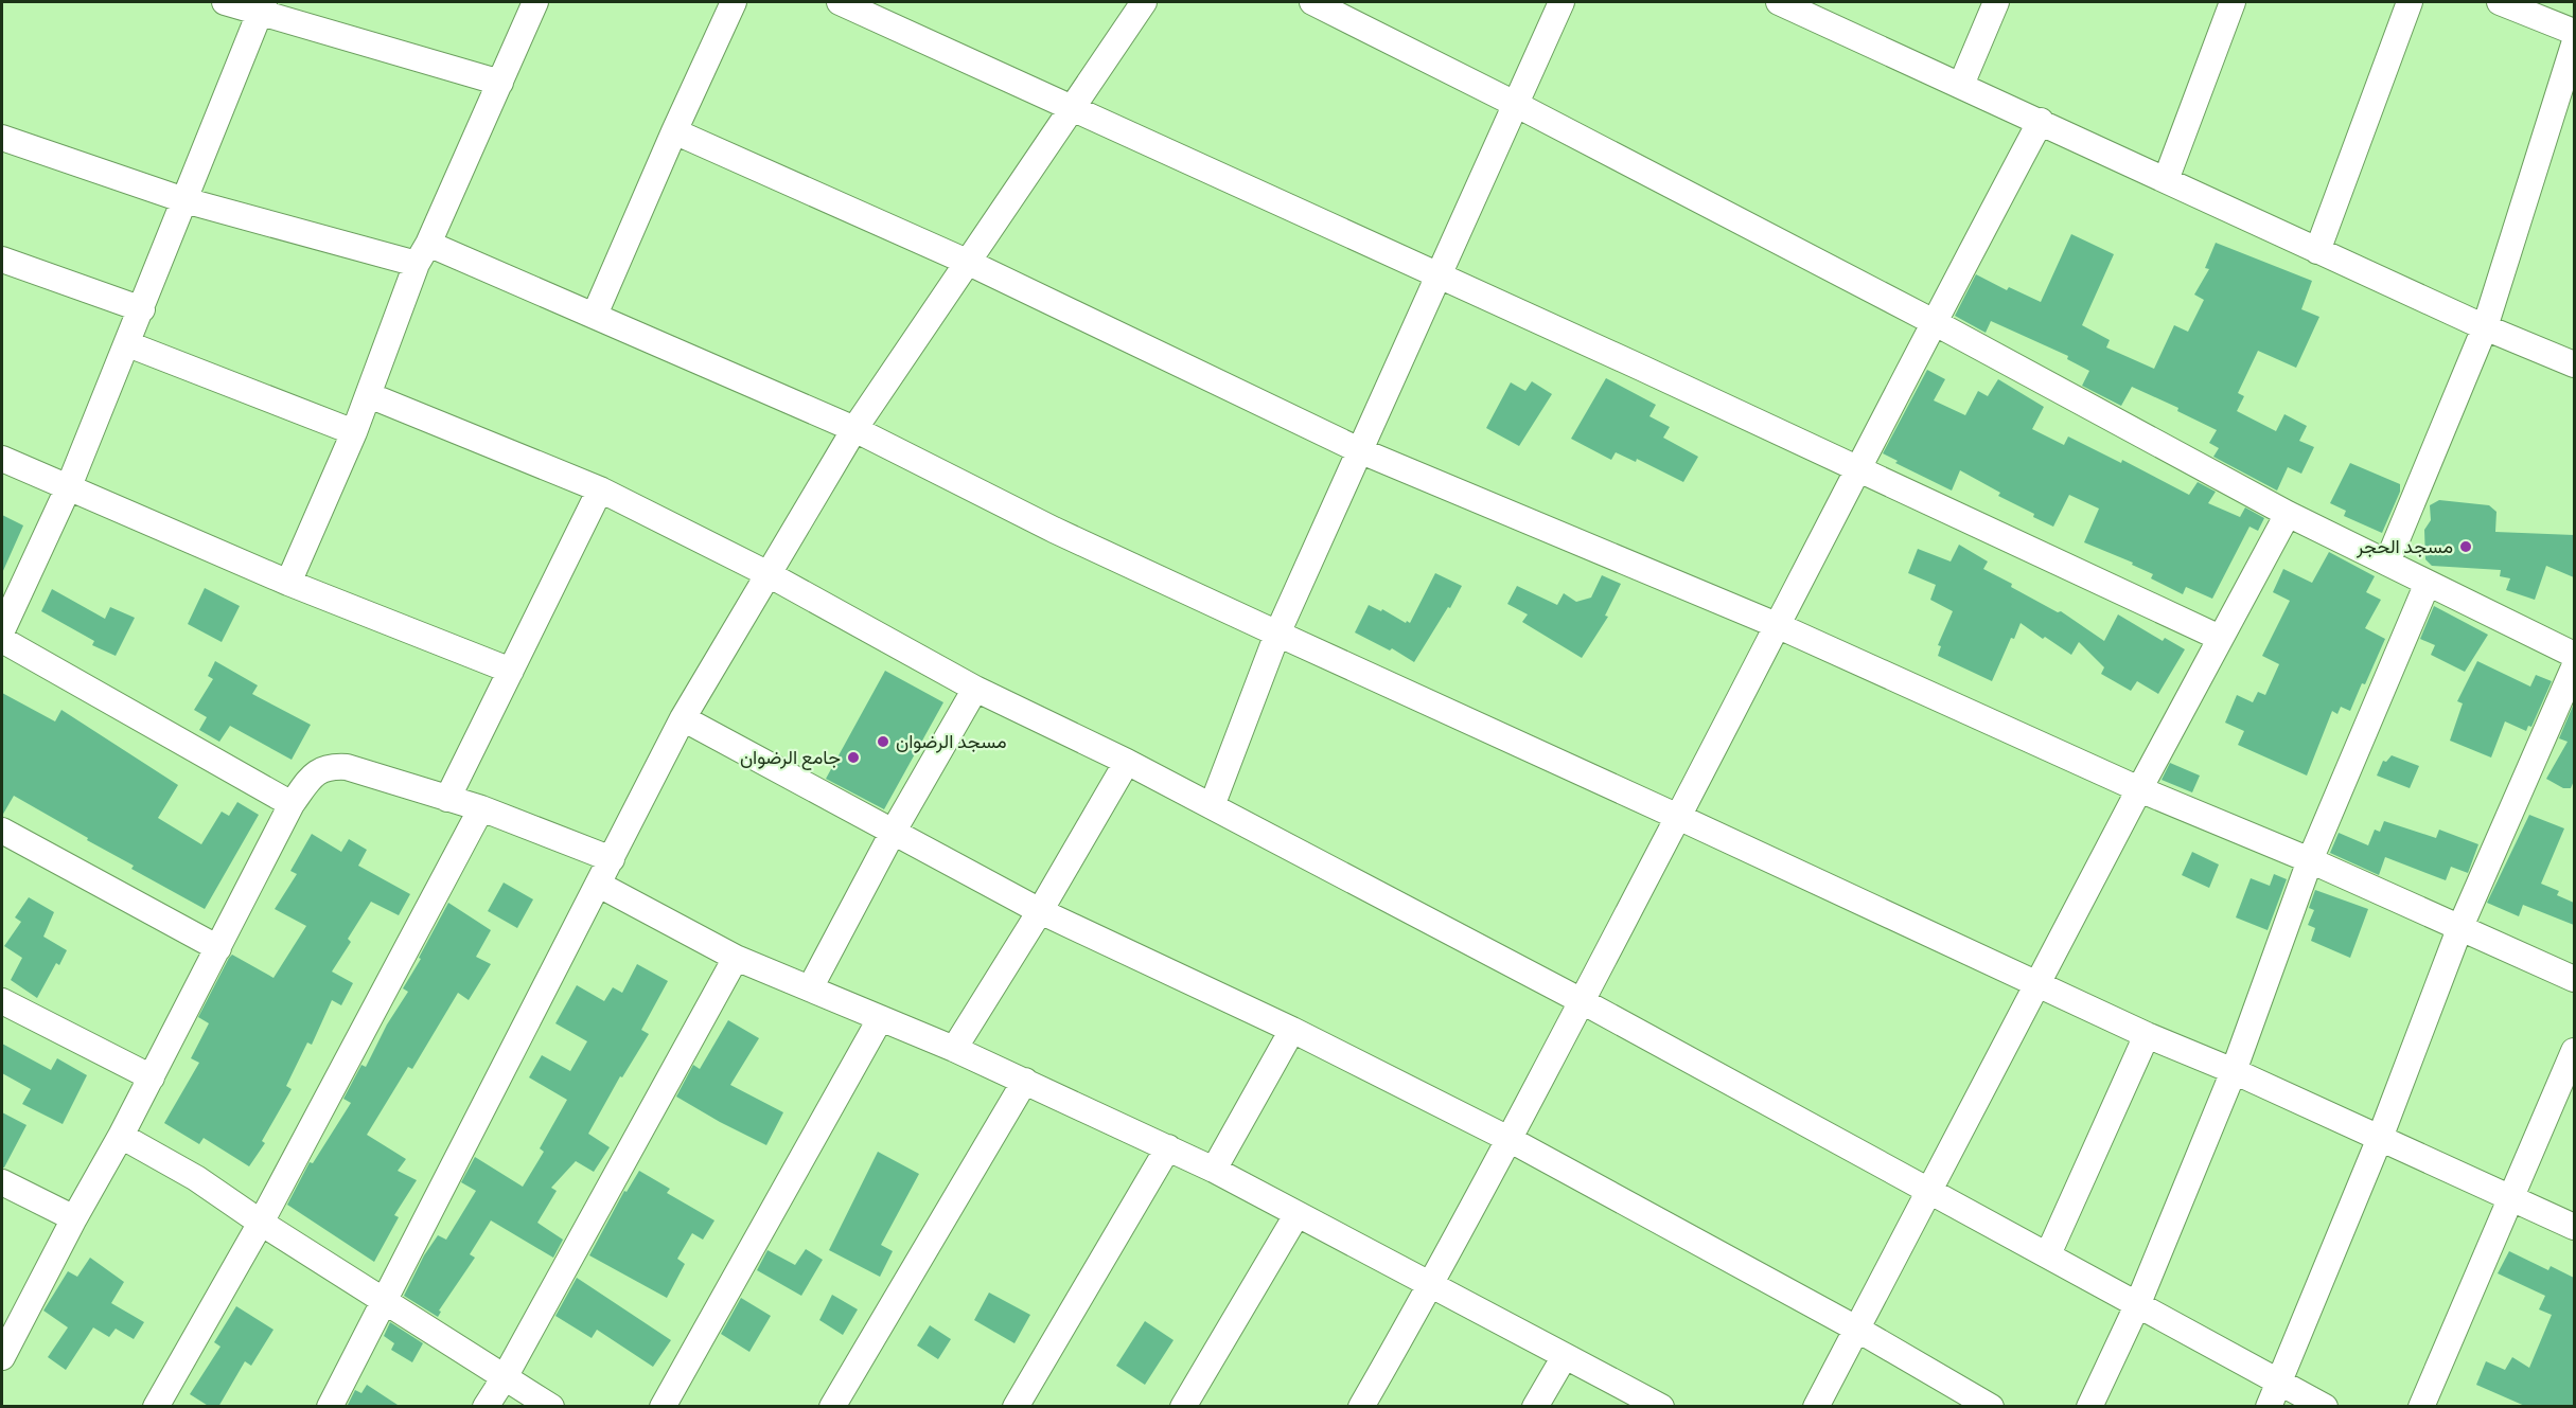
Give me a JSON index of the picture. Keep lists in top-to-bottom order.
{
  "places": ["مسجد الحجر", "مسجد الرضوان", "جامع الرضوان"]
}
